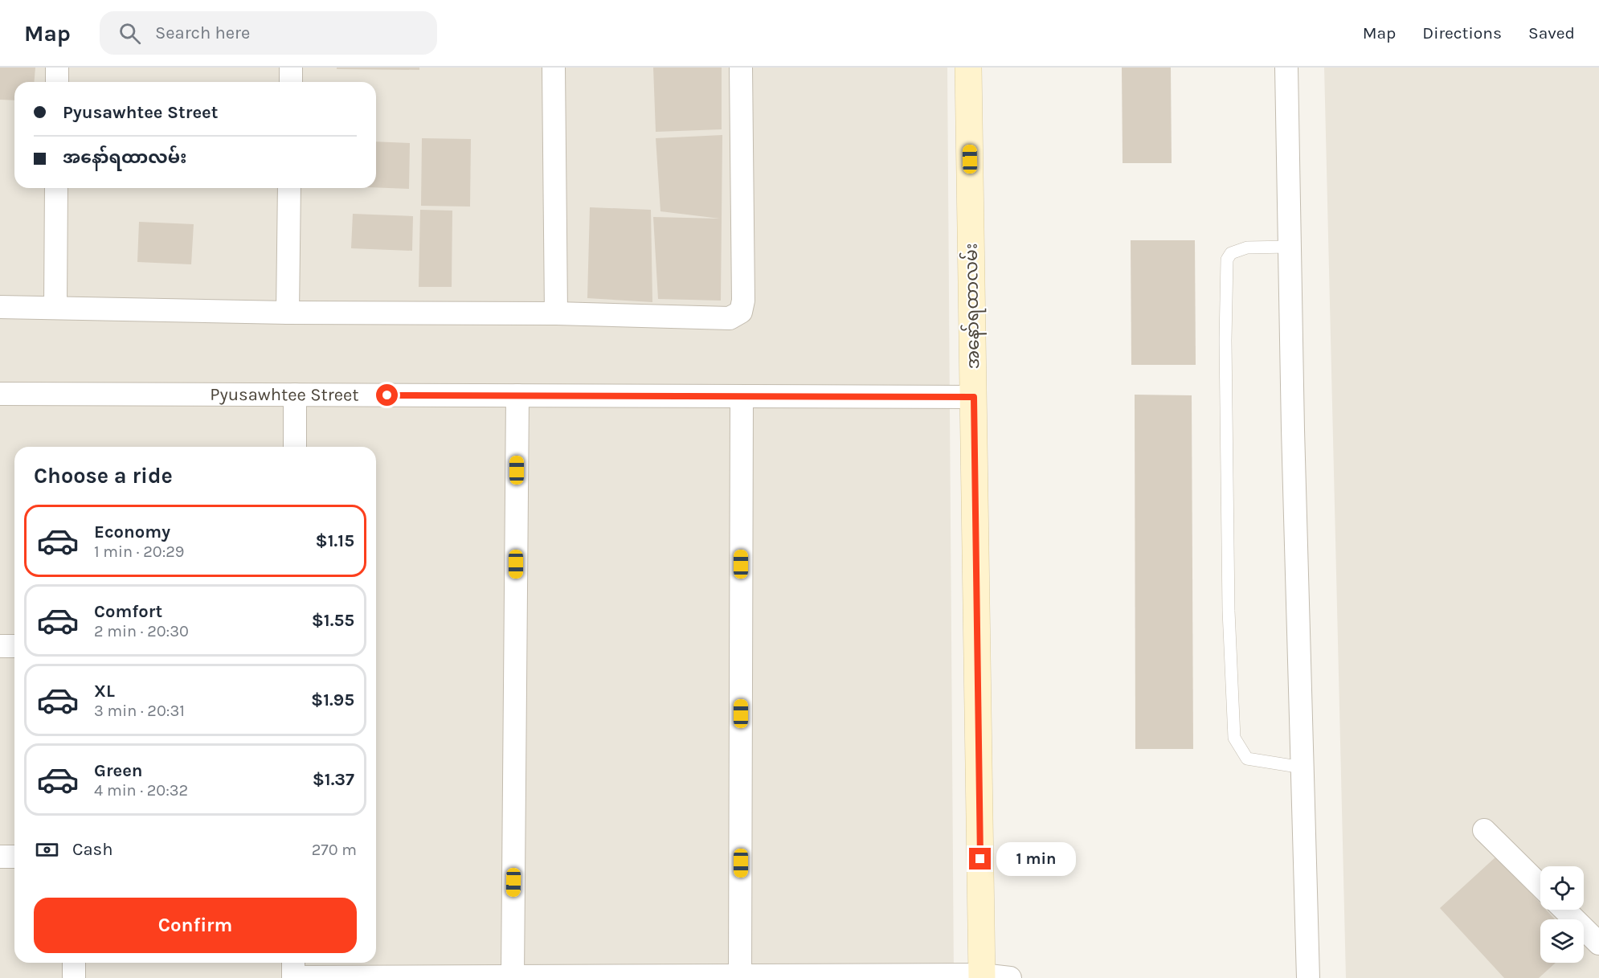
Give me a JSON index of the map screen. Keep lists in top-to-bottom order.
{
  "streets": {
    "main road": ["အနော်ရထာလမ်း"],
    "street": ["Pyusawhtee Street"]
  },
  "crossings": [
    ["အနော်ရထာလမ်း", "Pyusawhtee Street"]
  ],
  "page": {
    "header": "Map",
    "search": "Search here",
    "nav": ["Map", "Directions", "Saved"],
    "banner": ["Pyusawhtee Street", "အနော်ရထာလမ်း"],
    "heading": "Choose a ride",
    "list": [
      {
        "name": "Economy",
        "note": "1 min · 20:29",
        "value": "$1.15"
      },
      {
        "name": "Comfort",
        "note": "2 min · 20:30",
        "value": "$1.55"
      },
      {
        "name": "XL",
        "note": "3 min · 20:31",
        "value": "$1.95"
      },
      {
        "name": "Green",
        "note": "4 min · 20:32",
        "value": "$1.37"
      }
    ],
    "pay": ["Cash", "270 m"],
    "bubble": "1 min",
    "buttons": "Confirm"
  }
}
